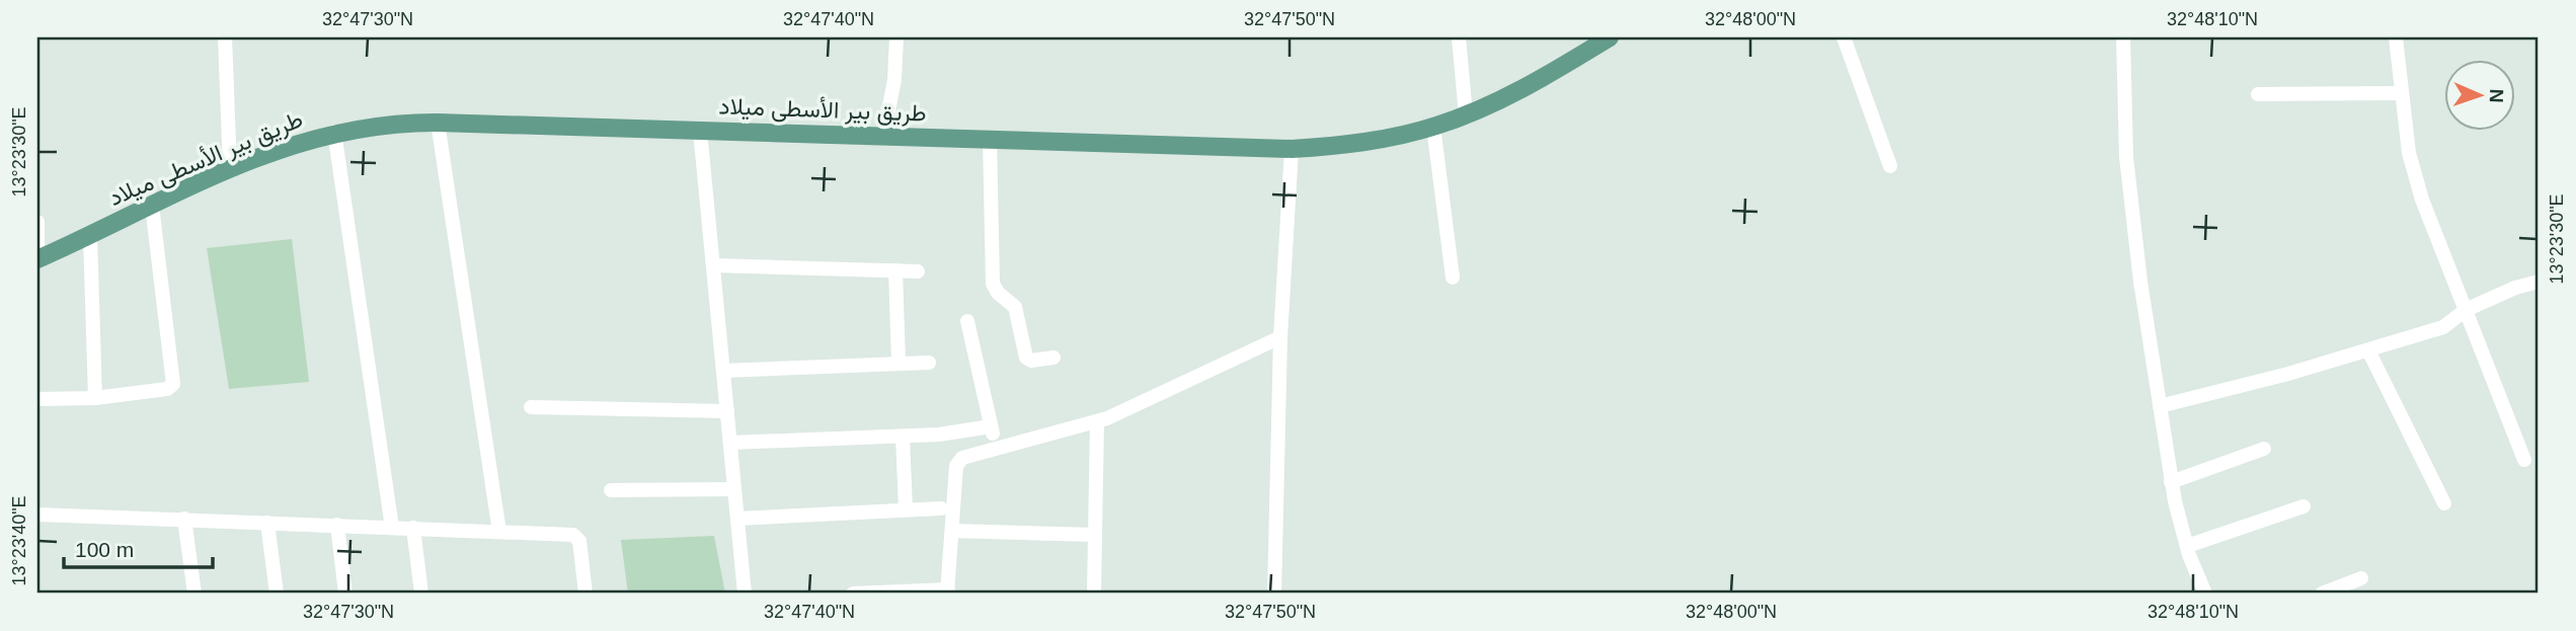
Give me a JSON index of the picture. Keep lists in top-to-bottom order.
{
  "streets": {
    "main road": ["طريق بير الأسطى ميلاد"]
  },
  "scale_bar": "100 m",
  "north": "right",
  "coordinates": [
    "32°47'30\"N",
    "32°47'40\"N",
    "32°47'50\"N",
    "32°48'00\"N",
    "32°48'10\"N",
    "13°23'30\"E",
    "13°23'40\"E"
  ]
}
